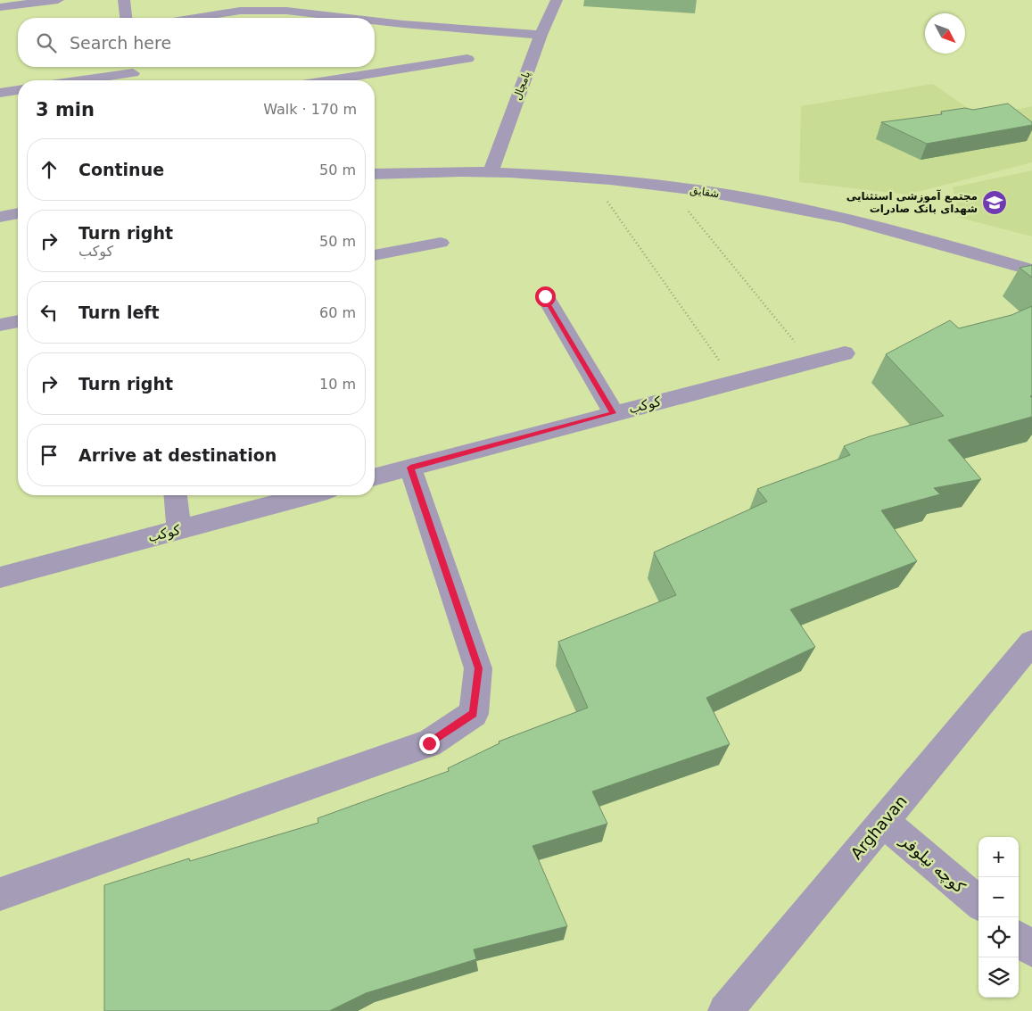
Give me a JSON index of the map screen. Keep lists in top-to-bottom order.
{
  "streets": {
    "street": [
      "پامچال",
      "شقایق",
      "کوکب",
      "Arghavan",
      "کوچه نیلوفر"
    ]
  },
  "crossings": [
    ["پامچال", "شقایق"],
    ["Arghavan", "کوچه نیلوفر"]
  ],
  "places": {
    "school or university": ["مجتمع آموزشی استثنایی شهدای بانک صادرات"]
  },
  "north": "bottom right",
  "page": {
    "search": "Search here",
    "heading": ["3 min", "Walk · 170 m"],
    "list": [
      ["Continue", "50 m"],
      ["Turn right", "کوکب", "50 m"],
      ["Turn left", "60 m"],
      ["Turn right", "10 m"],
      "Arrive at destination"
    ],
    "map_buttons": ["+", "−"]
  }
}
